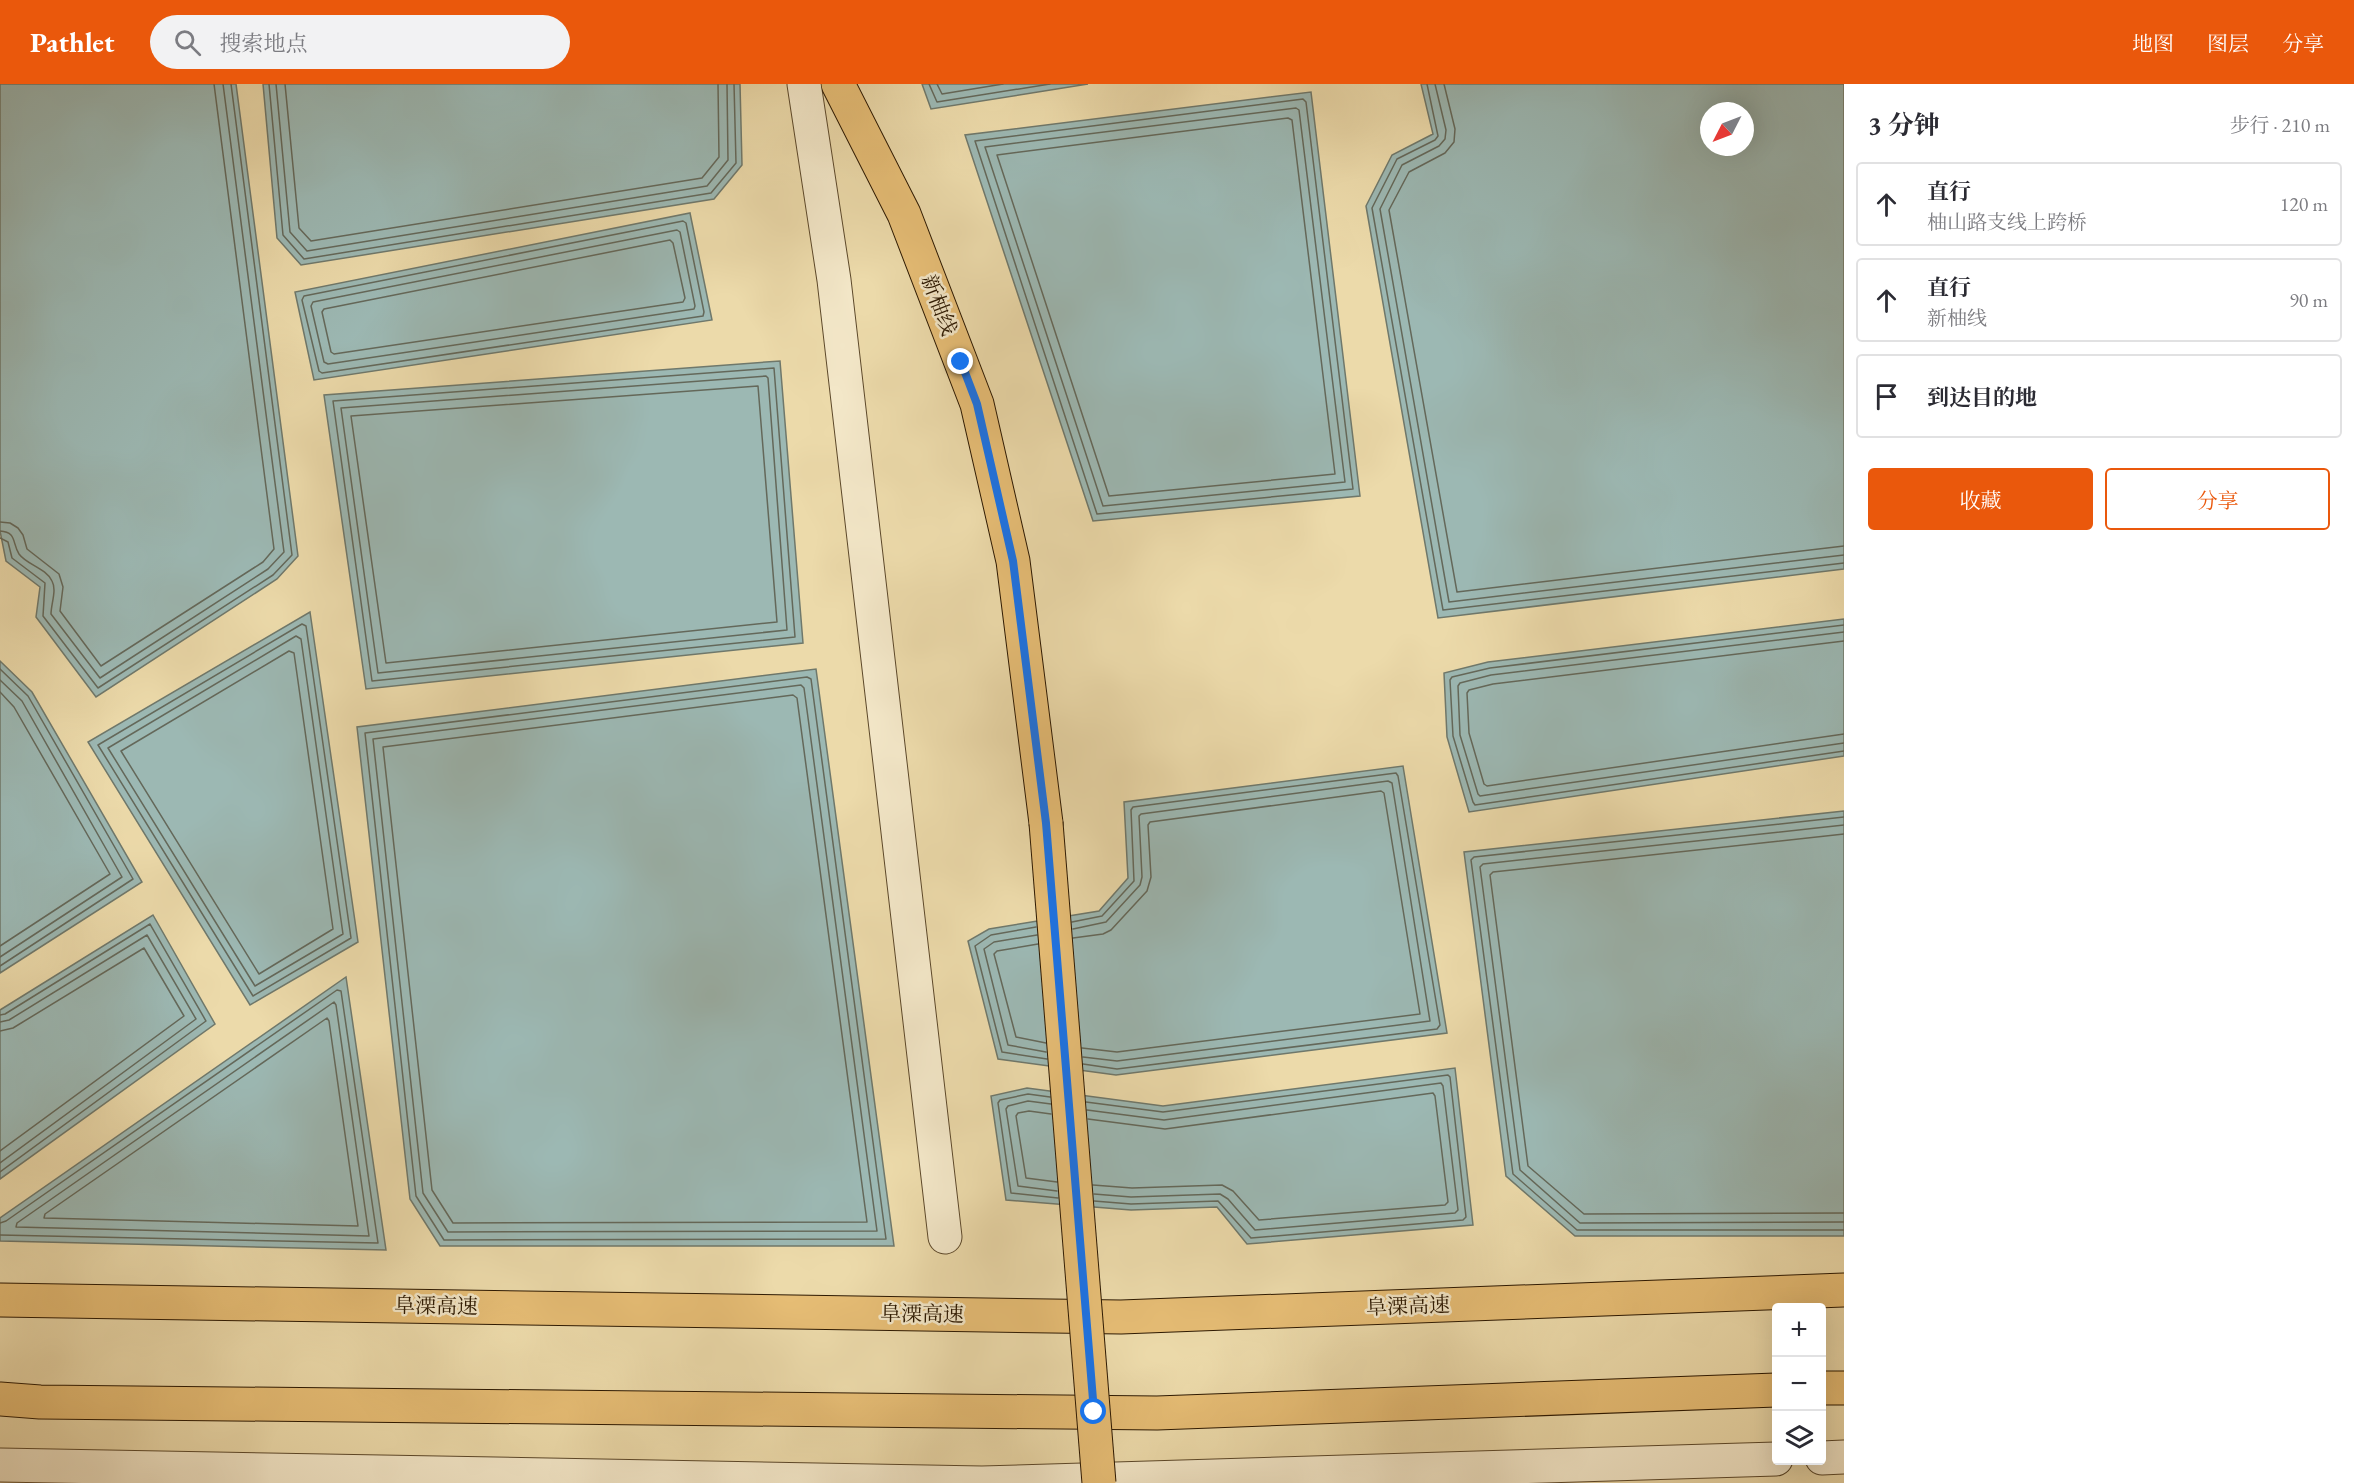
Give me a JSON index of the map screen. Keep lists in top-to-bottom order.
{
  "streets": {
    "main road": ["新柚线", "阜溧高速"]
  },
  "north": "bottom left",
  "page": {
    "header": "Pathlet",
    "search": "搜索地点",
    "nav": ["地图", "图层", "分享"],
    "heading": ["3 分钟", "步行 · 210 m"],
    "list": [
      ["直行", "柚山路支线上跨桥", "120 m"],
      ["直行", "新柚线", "90 m"],
      "到达目的地"
    ],
    "buttons": ["收藏", "分享"],
    "map_buttons": ["+", "−"]
  }
}
